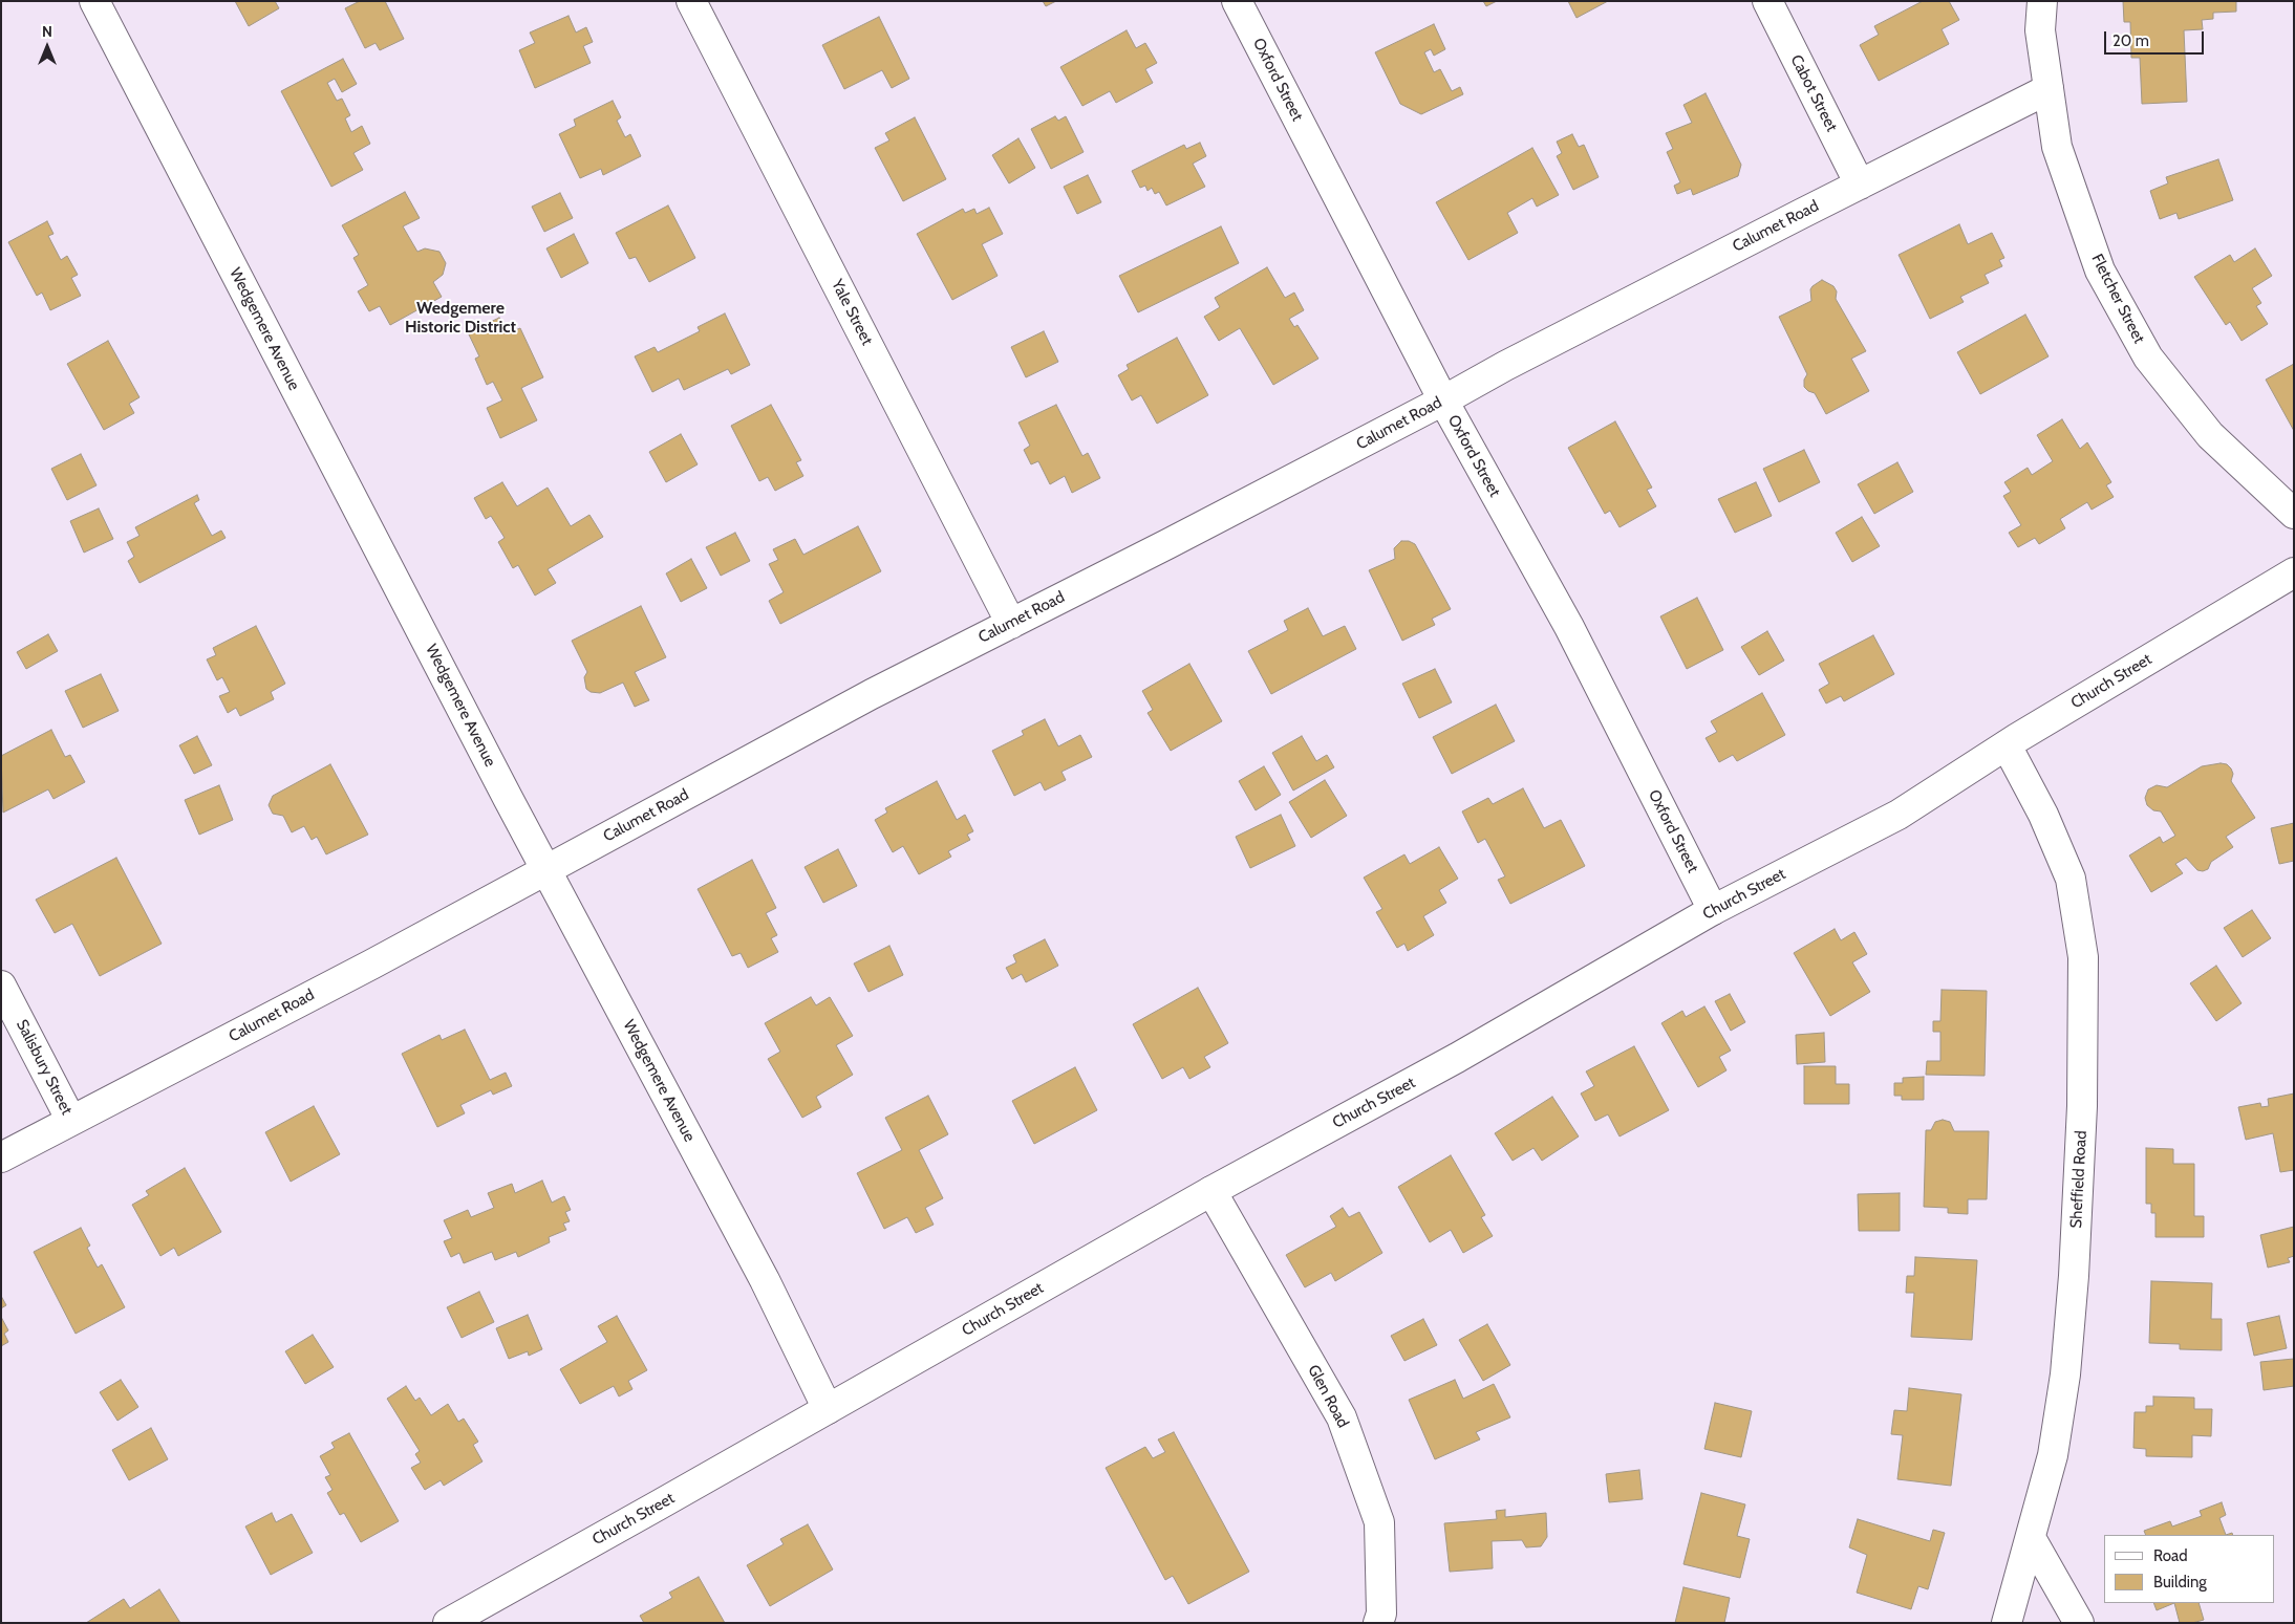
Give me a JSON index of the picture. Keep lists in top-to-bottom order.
{
  "streets": {
    "street": [
      "Oxford Street",
      "Cabot Street",
      "Calumet Road",
      "Fletcher Street",
      "Yale Street",
      "Wedgemere Avenue",
      "Church Street",
      "Salisbury Street",
      "Sheffield Road",
      "Glen Road"
    ]
  },
  "crossings": [
    ["Oxford Street", "Calumet Road"],
    ["Oxford Street", "Church Street"],
    ["Cabot Street", "Calumet Road"],
    ["Calumet Road", "Fletcher Street"],
    ["Calumet Road", "Yale Street"],
    ["Calumet Road", "Wedgemere Avenue"],
    ["Calumet Road", "Salisbury Street"],
    ["Wedgemere Avenue", "Church Street"],
    ["Church Street", "Sheffield Road"],
    ["Church Street", "Glen Road"]
  ],
  "districts": ["Wedgemere Historic District"],
  "legend": ["Road", "Building"],
  "scale_bar": "20 m",
  "north": "top"
}
